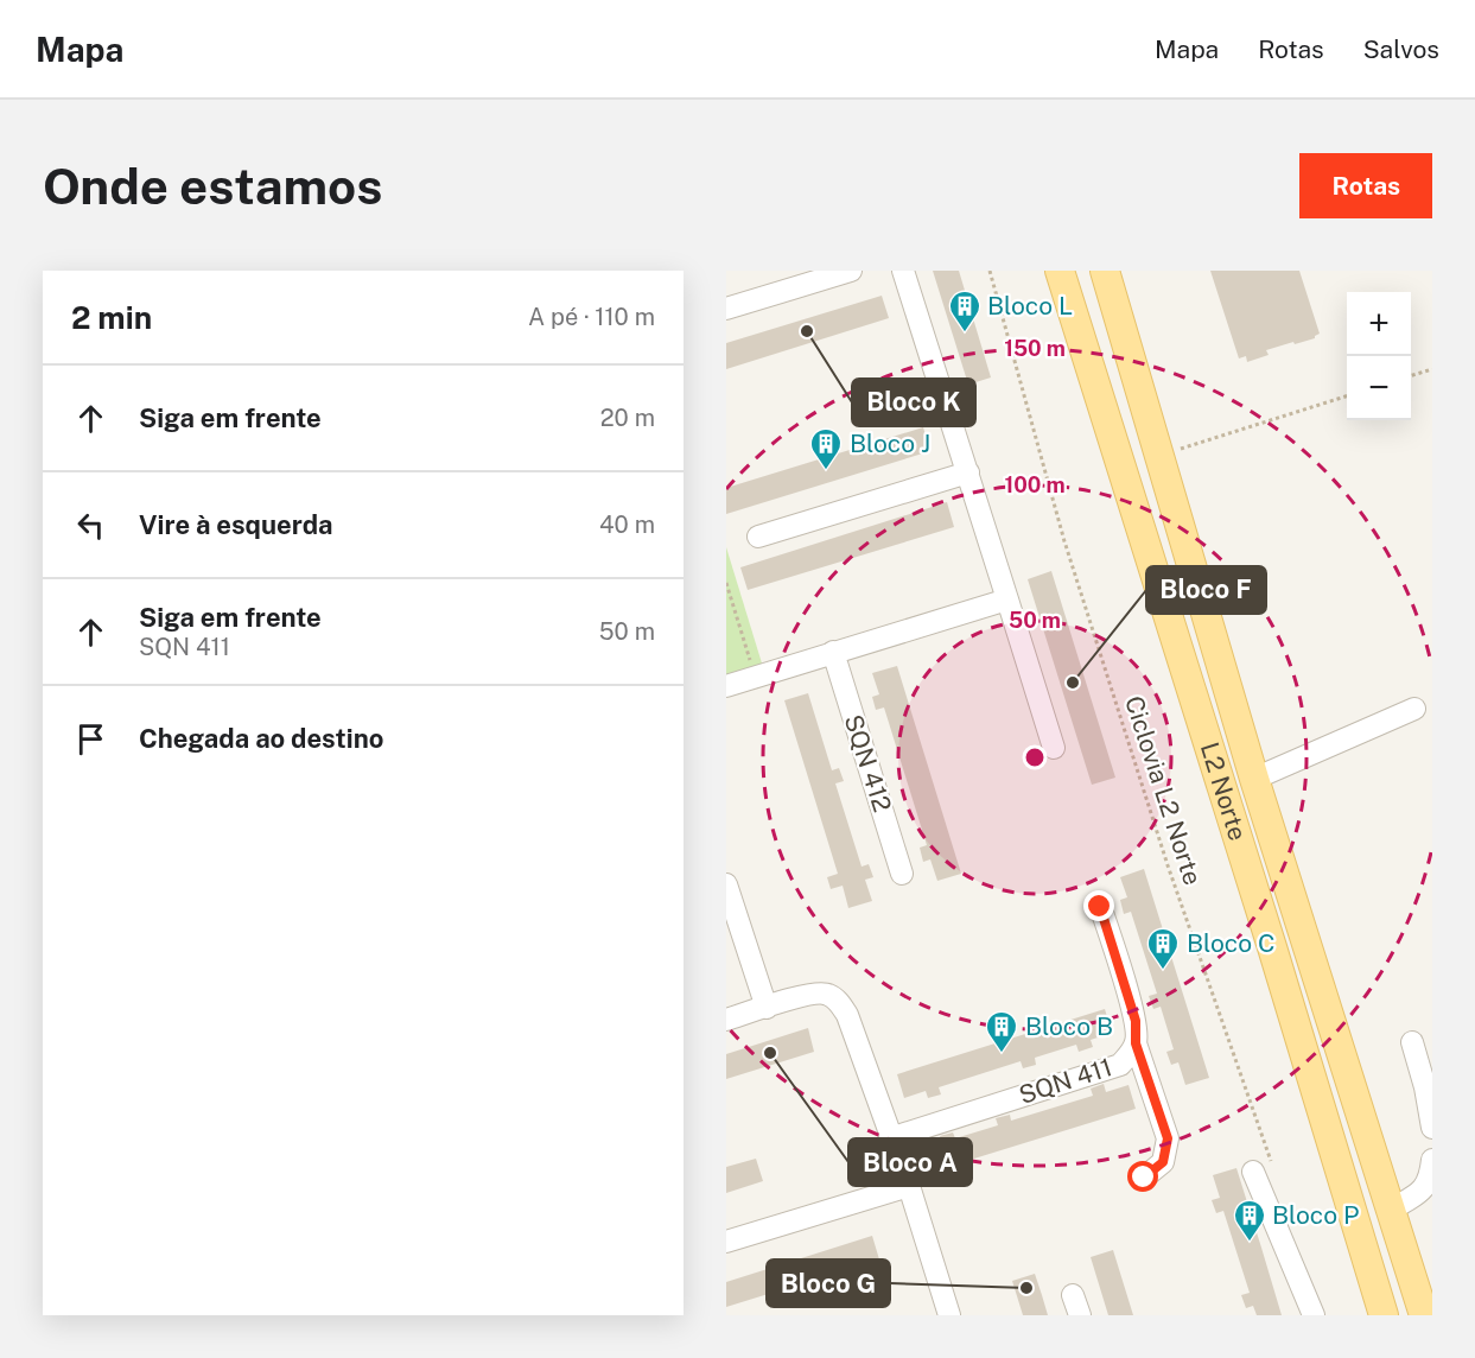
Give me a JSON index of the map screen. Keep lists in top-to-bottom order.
{
  "streets": {
    "main road": ["L2 Norte"],
    "street": ["SQN 412", "SQN 411"],
    "path": ["Ciclovia L2 Norte"]
  },
  "places": {
    "other": [
      "Bloco K",
      "Bloco F",
      "Bloco A",
      "Bloco G"
    ],
    "building": [
      "Bloco L",
      "Bloco J",
      "Bloco C",
      "Bloco B",
      "Bloco P"
    ]
  },
  "page": {
    "header": "Mapa",
    "nav": ["Mapa", "Rotas", "Salvos"],
    "buttons": "Rotas",
    "title": "Onde estamos",
    "heading": ["2 min", "A pé · 110 m"],
    "map_buttons": ["+", "−"],
    "list": [
      ["Siga em frente", "20 m"],
      ["Vire à esquerda", "40 m"],
      ["Siga em frente", "SQN 411", "50 m"],
      "Chegada ao destino"
    ]
  },
  "rings": ["150 m", "100 m", "50 m"]
}
